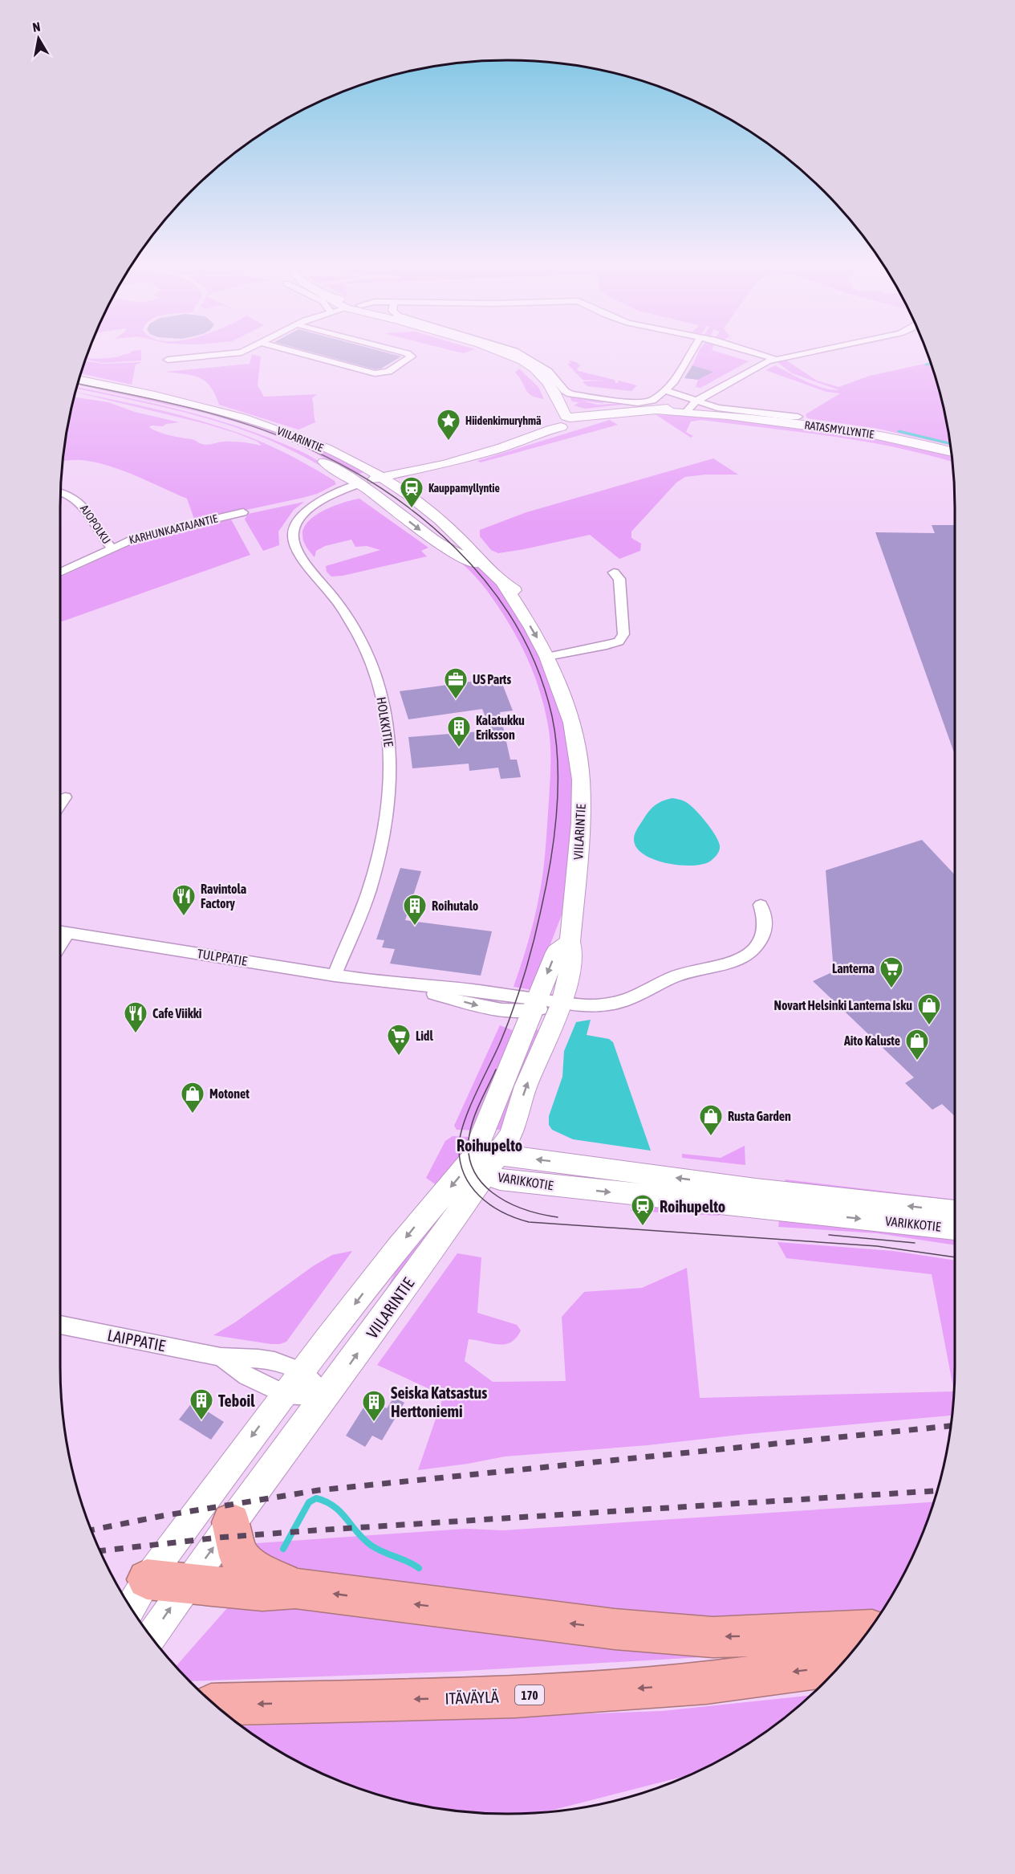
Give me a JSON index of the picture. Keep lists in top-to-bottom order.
{
  "streets": {
    "highway": ["170", "ITÄVÄYLÄ"],
    "main road": ["RATASMYLLYNTIE", "VIILARINTIE", "VARIKKOTIE"],
    "street": [
      "AJOPOLKU",
      "KARHUNKAATAJANTIE",
      "HOLKKITIE",
      "TULPPATIE",
      "LAIPPATIE"
    ]
  },
  "crossings": [
    ["VIILARINTIE", "HOLKKITIE"],
    ["VIILARINTIE", "TULPPATIE"],
    ["VIILARINTIE", "VARIKKOTIE"],
    ["VIILARINTIE", "LAIPPATIE"],
    ["AJOPOLKU", "KARHUNKAATAJANTIE"],
    ["HOLKKITIE", "TULPPATIE"]
  ],
  "districts": ["Roihupelto"],
  "places": {
    "place": ["Hiidenkirnuryhmä"],
    "station": ["Kauppamyllyntie", "Roihupelto"],
    "office": ["US Parts"],
    "building": [
      "Kalatukku Eriksson",
      "Roihutalo",
      "Teboil",
      "Seiska Katsastus Herttoniemi"
    ],
    "restaurant": ["Ravintola Factory", "Cafe Viikki"],
    "supermarket": ["Lanterna", "Lidl"],
    "shop": [
      "Novart Helsinki Lanterna Isku",
      "Aito Kaluste",
      "Motonet",
      "Rusta Garden"
    ]
  },
  "north": "top"
}
